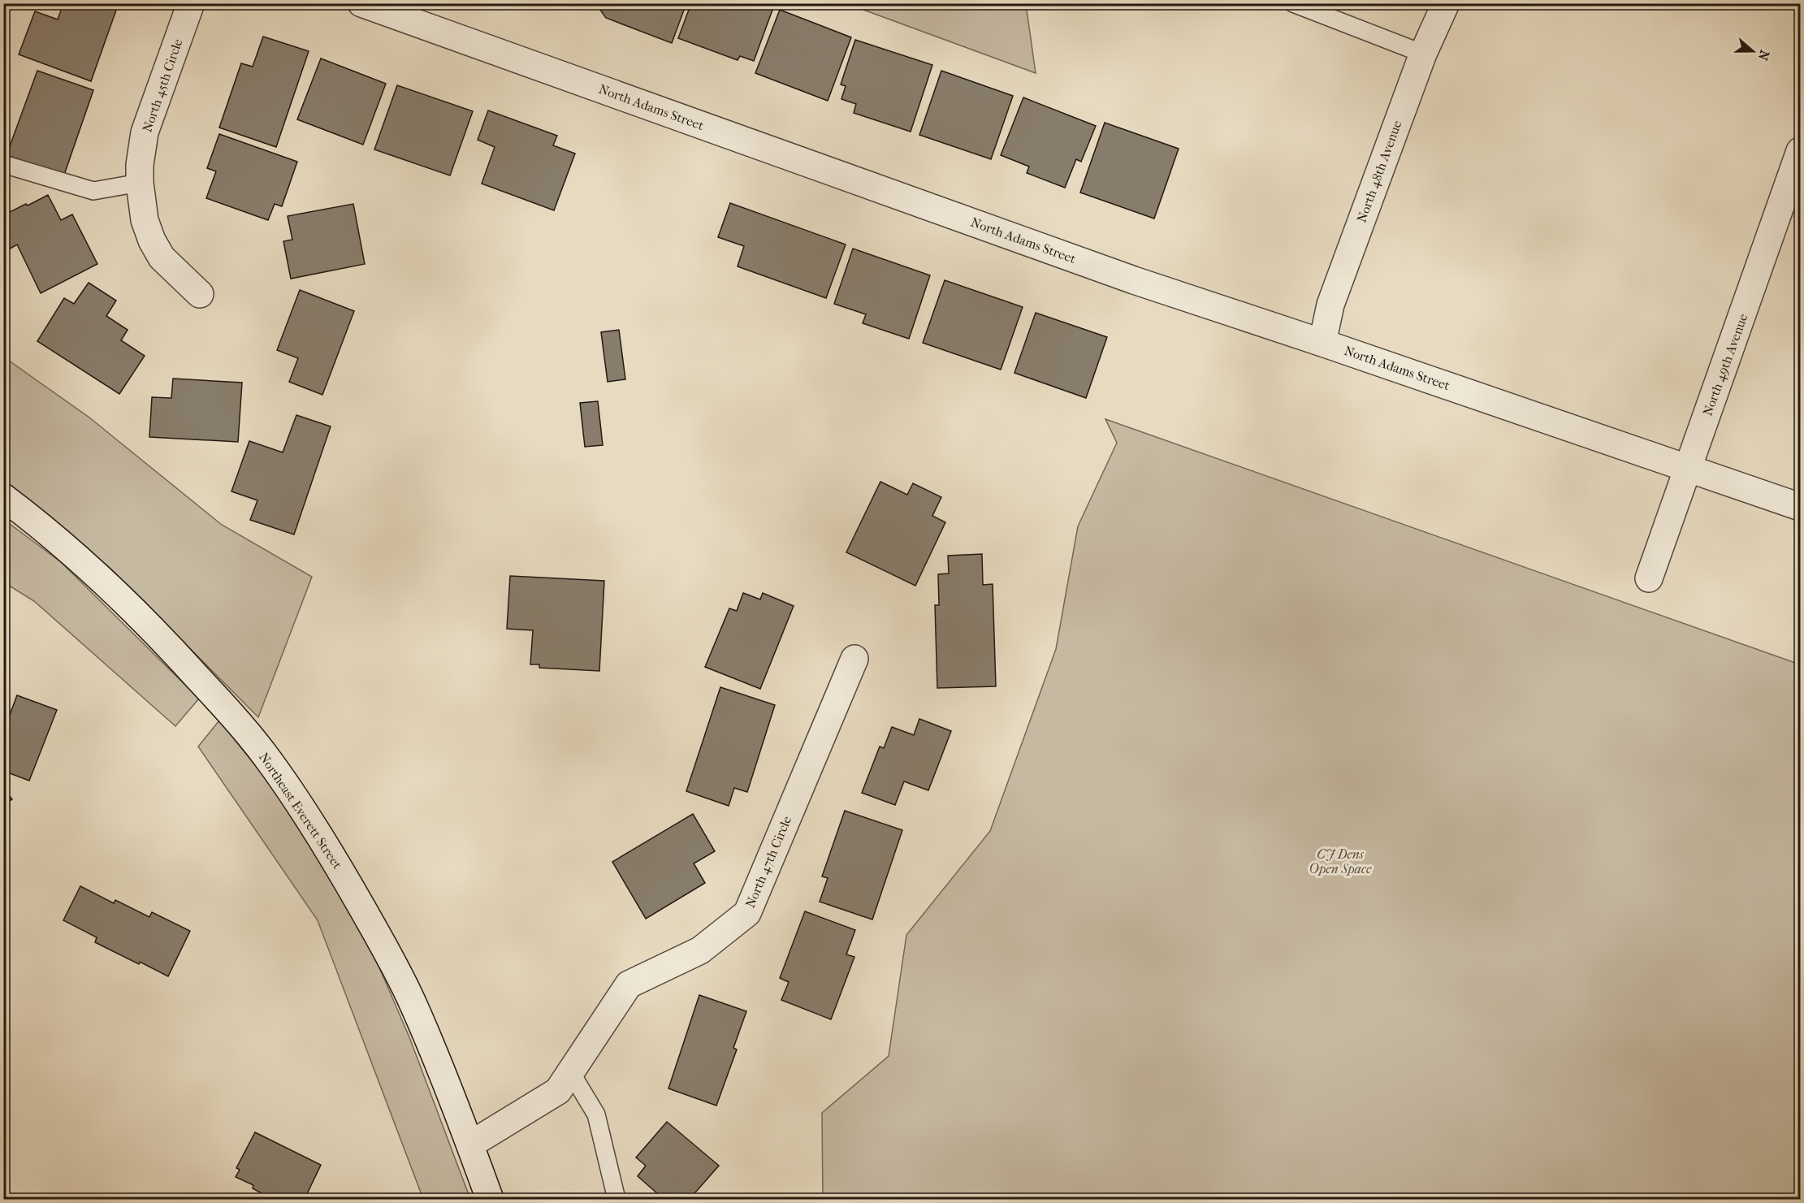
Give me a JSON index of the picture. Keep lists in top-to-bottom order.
{
  "streets": {
    "street": [
      "North 45th Circle",
      "North Adams Street",
      "North 48th Avenue",
      "North 49th Avenue",
      "Northeast Everett Street",
      "North 47th Circle"
    ]
  },
  "crossings": [
    ["North Adams Street", "North 48th Avenue"],
    ["North Adams Street", "North 49th Avenue"],
    ["Northeast Everett Street", "North 47th Circle"]
  ],
  "parks": ["CJ Dens Open Space"],
  "north": "right"
}
